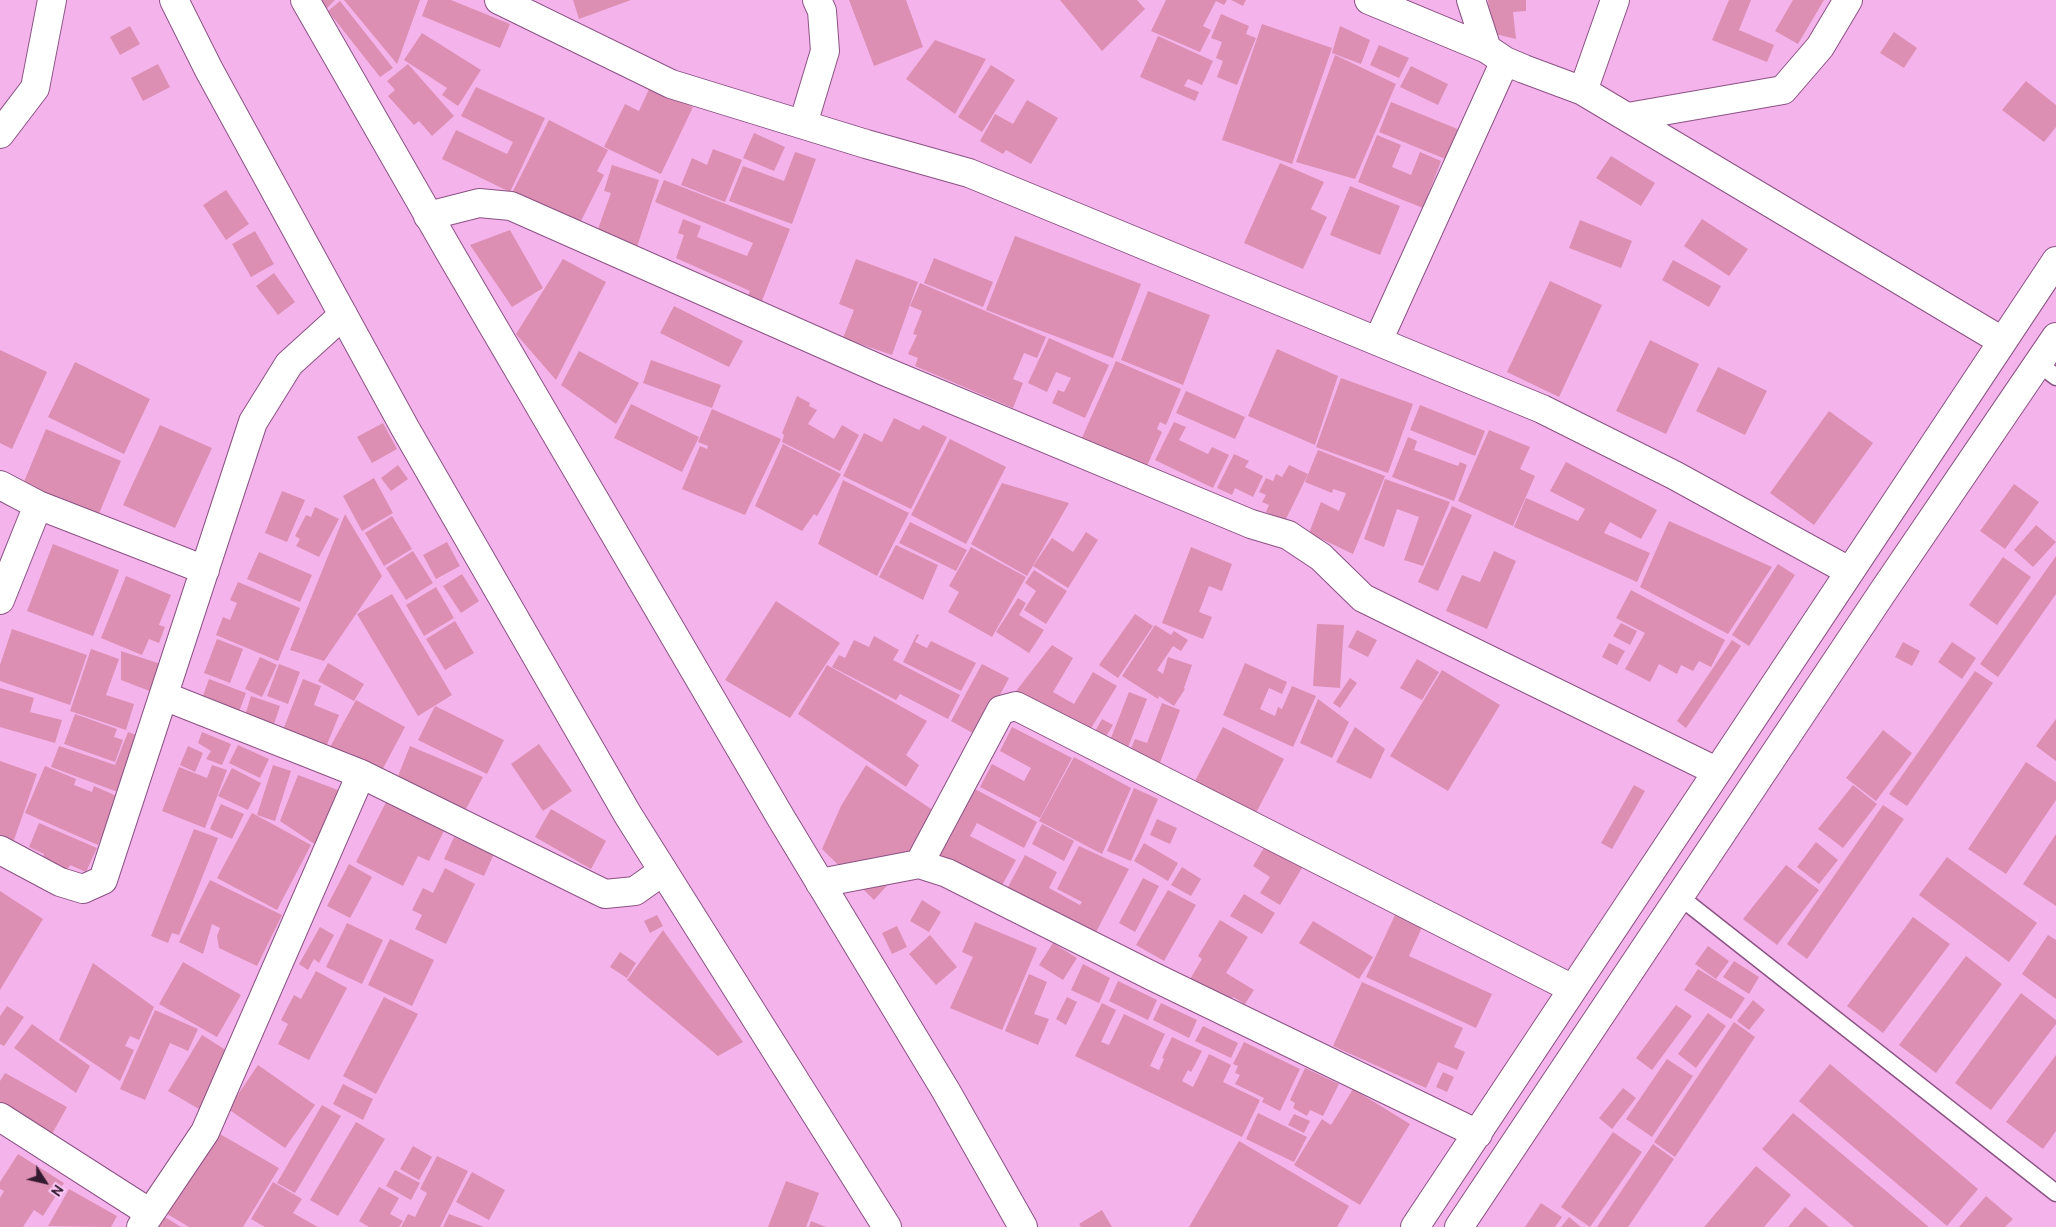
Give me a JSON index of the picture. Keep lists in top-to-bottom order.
{
  "north": "bottom right"
}
